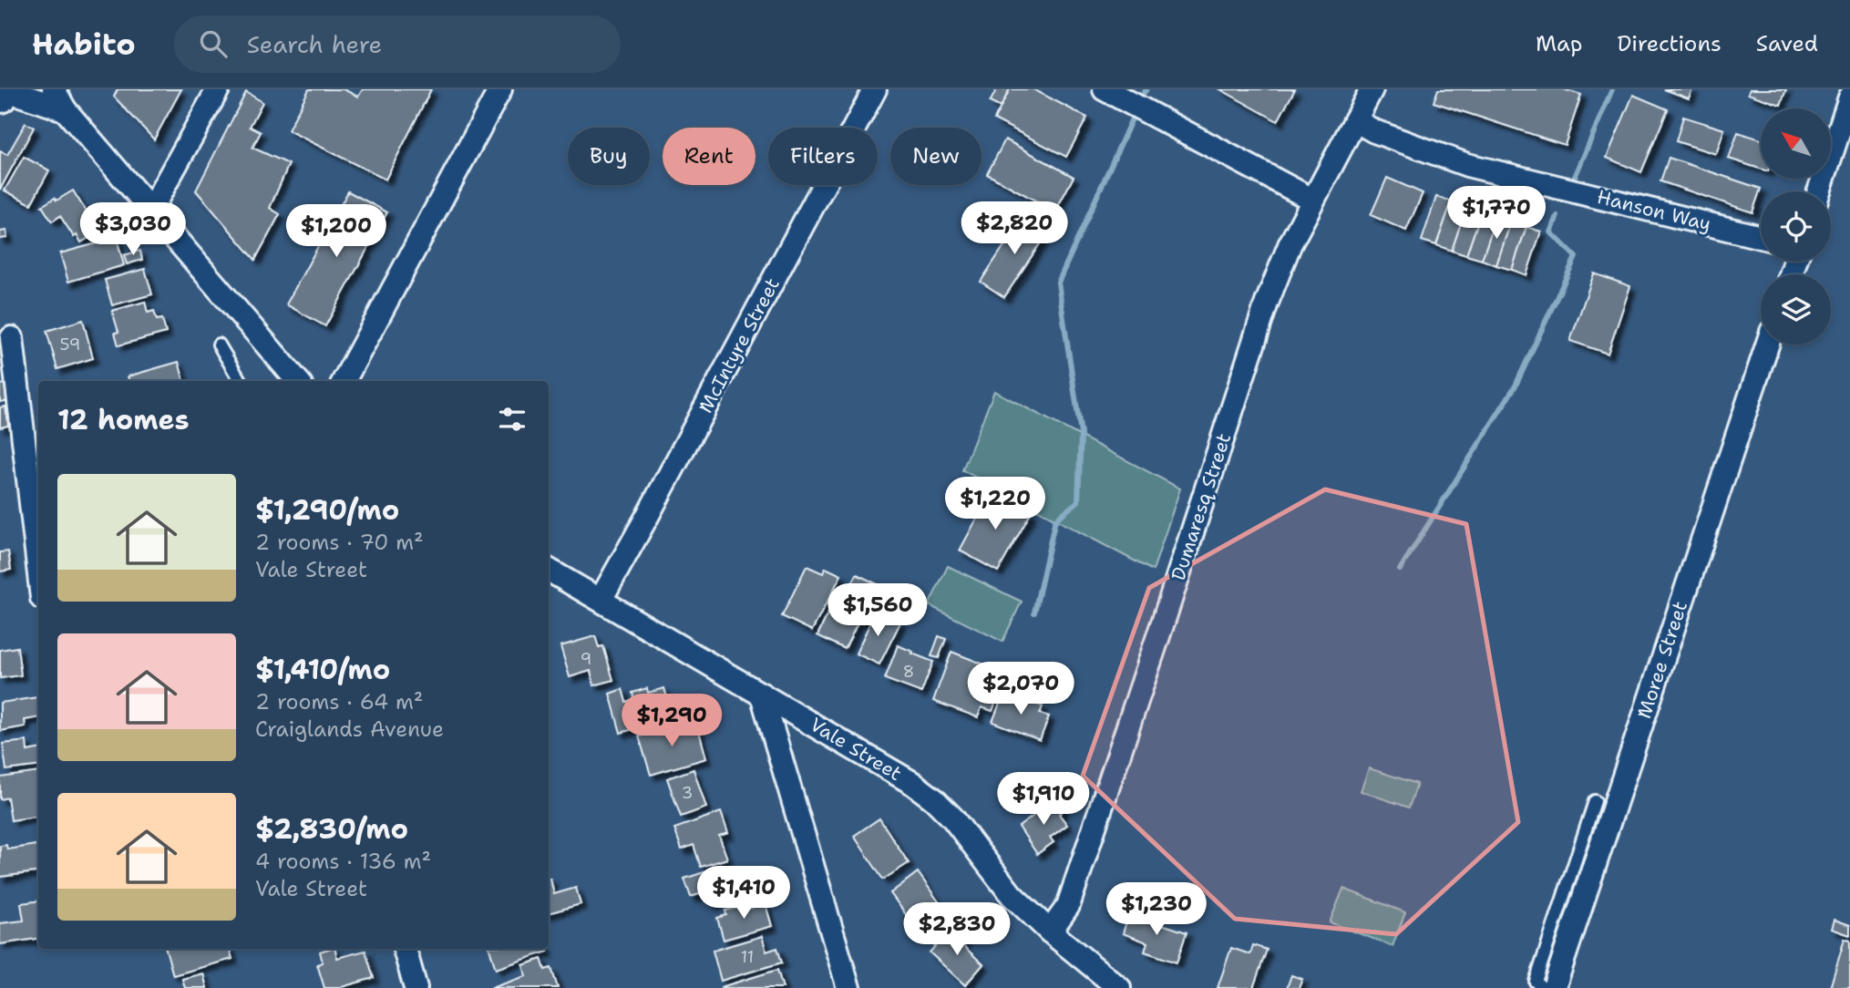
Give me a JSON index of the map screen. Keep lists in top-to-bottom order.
{
  "streets": {
    "street": [
      "Hanson Way",
      "McIntyre Street",
      "Dumaresq Street",
      "Moree Street",
      "Vale Street"
    ]
  },
  "crossings": [
    ["Hanson Way", "Dumaresq Street"],
    ["McIntyre Street", "Vale Street"],
    ["Dumaresq Street", "Vale Street"]
  ],
  "house_numbers": [
    "59",
    "9",
    "8",
    "3",
    "11"
  ],
  "north": "top left",
  "page": {
    "header": "Habito",
    "search": "Search here",
    "nav": ["Map", "Directions", "Saved"],
    "chip": [
      "Buy",
      "Rent",
      "Filters",
      "New"
    ],
    "price": [
      "$1,770",
      "$2,820",
      "$3,030",
      "$1,200",
      "$1,220",
      "$1,560",
      "$2,070",
      "$1,290",
      "$1,910",
      "$1,410",
      "$1,230",
      "$2,830"
    ],
    "heading": "12 homes",
    "list": [
      {
        "name": "$1,290/mo",
        "note": "2 rooms · 70 m² · Vale Street"
      },
      {
        "name": "$1,410/mo",
        "note": "2 rooms · 64 m² · Craiglands Avenue"
      },
      {
        "name": "$2,830/mo",
        "note": "4 rooms · 136 m² · Vale Street"
      }
    ]
  }
}
